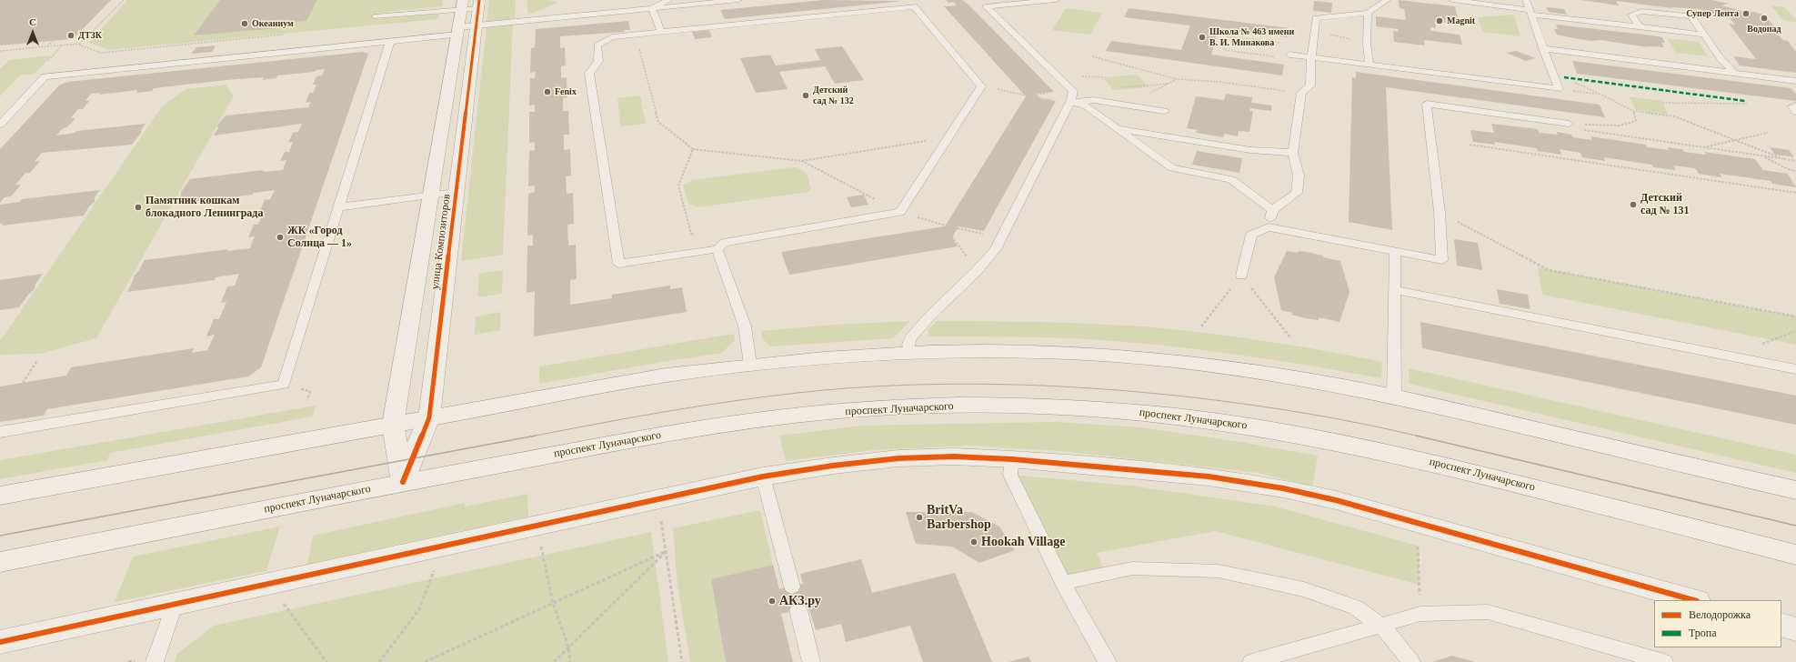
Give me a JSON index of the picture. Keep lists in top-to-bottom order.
{
  "streets": {
    "street": ["улица Композиторов", "проспект Луначарского"]
  },
  "crossings": [
    ["улица Композиторов", "проспект Луначарского"]
  ],
  "places": [
    "Супер Лента",
    "Водопад",
    "Magnit",
    "Океаниум",
    "ДТЗК",
    "Школа № 463 имени В. И. Минакова",
    "Fenix",
    "Детский сад № 132",
    "Детский сад № 131",
    "Памятник кошкам блокадного Ленинграда",
    "ЖК «Город Солнца — 1»",
    "BritVa Barbershop",
    "Hookah Village",
    "АКЗ.ру"
  ],
  "legend": ["Велодорожка", "Тропа"],
  "north": "top"
}
